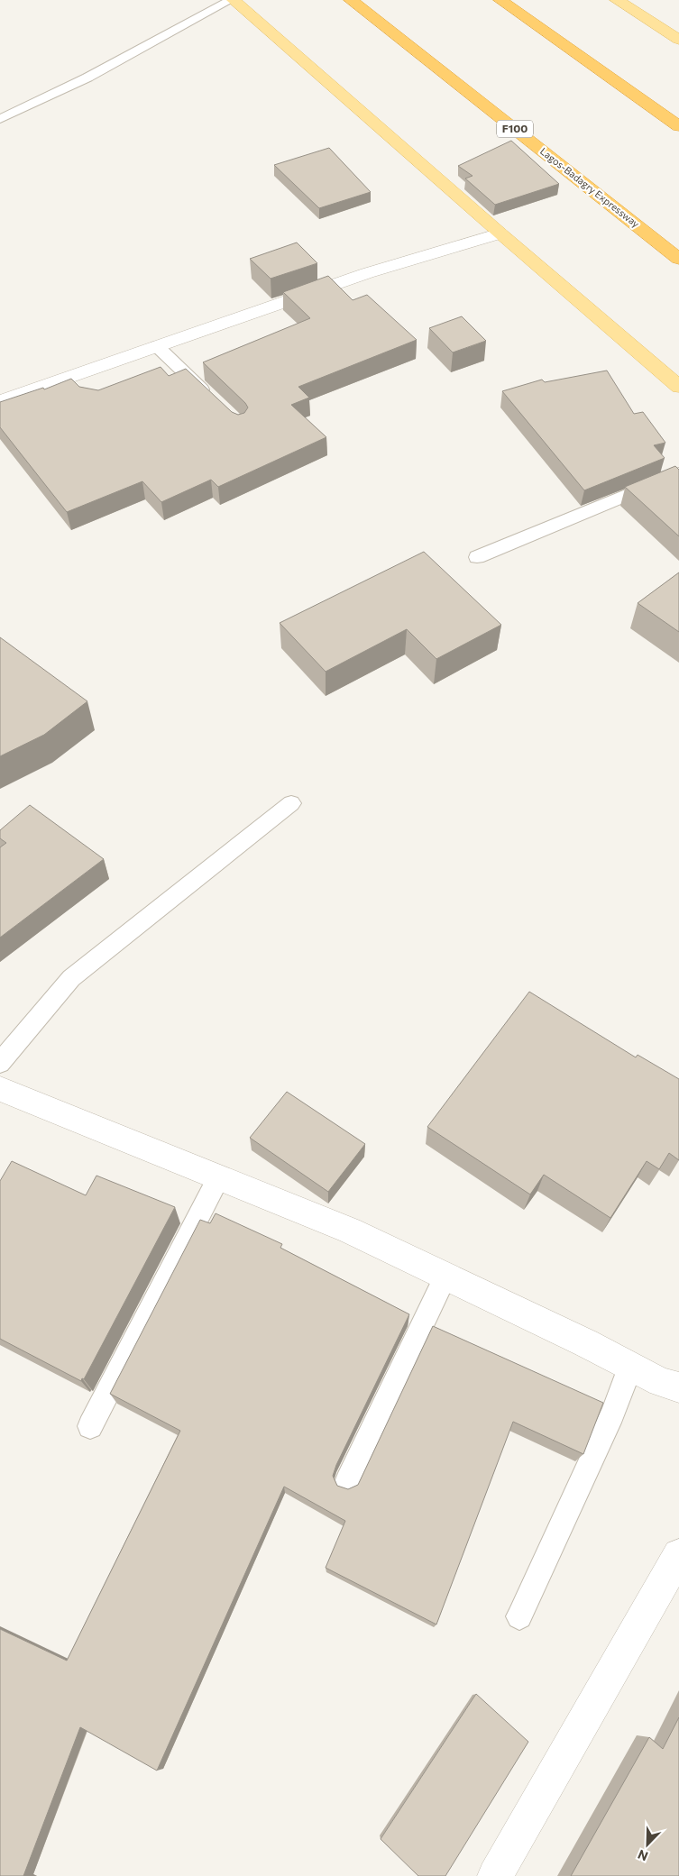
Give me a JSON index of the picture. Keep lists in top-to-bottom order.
{
  "streets": {
    "highway": ["F100", "Lagos-Badagry Expressway"]
  },
  "north": "bottom left"
}
